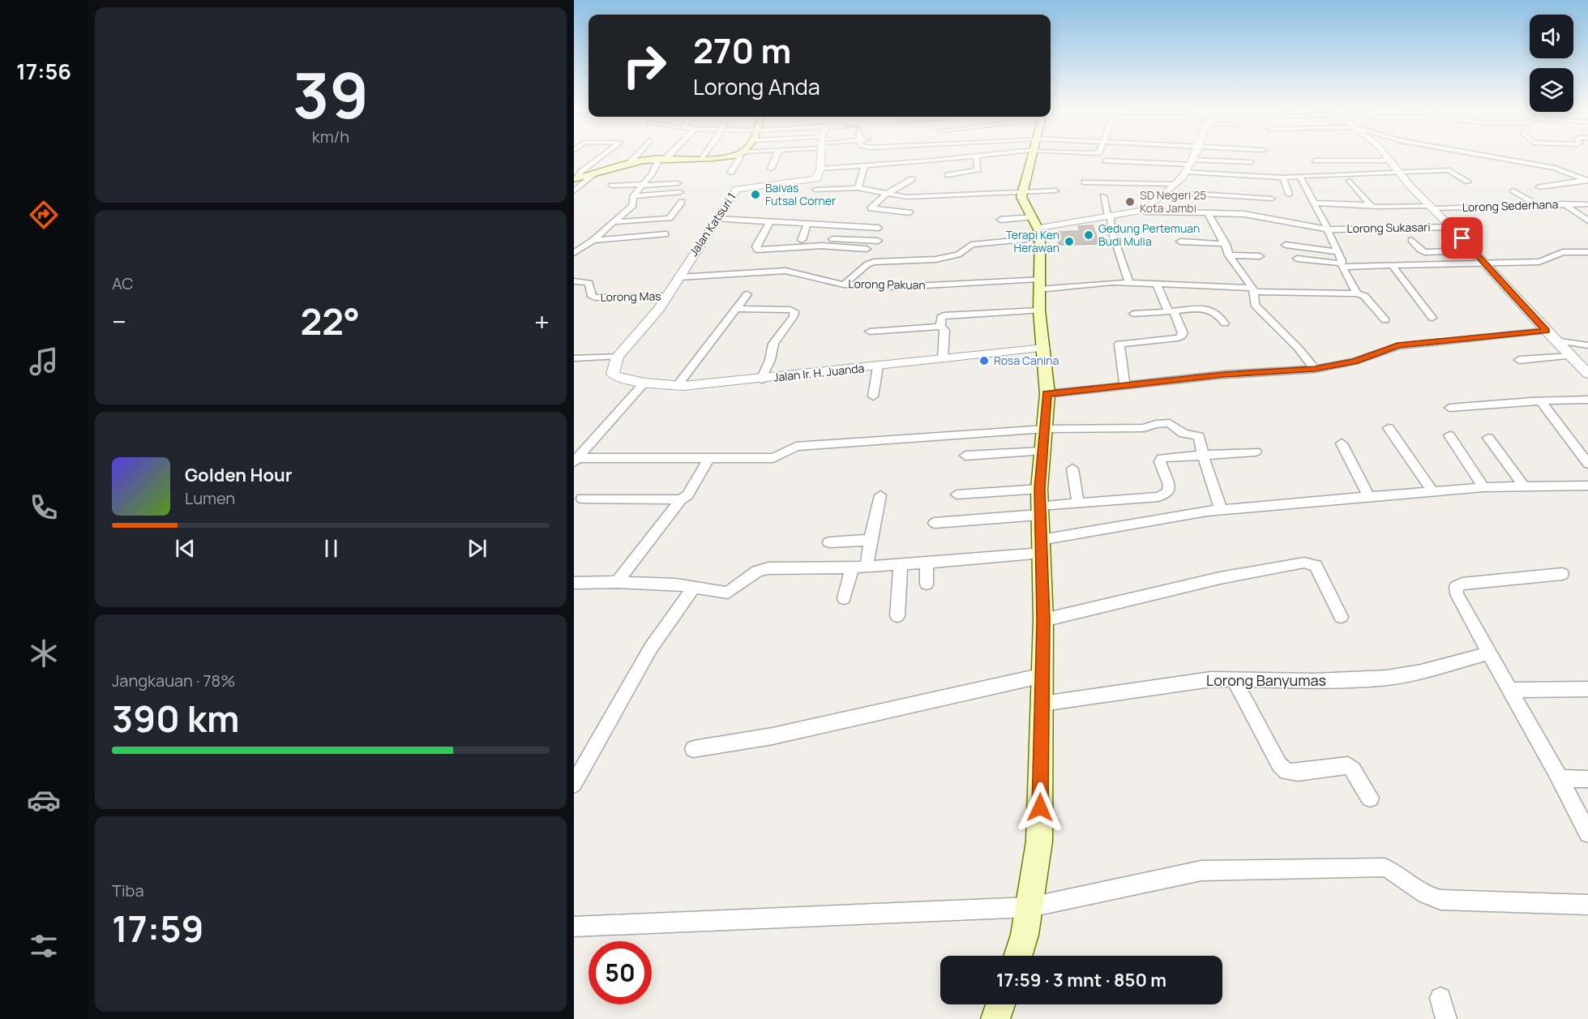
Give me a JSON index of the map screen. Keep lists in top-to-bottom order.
{
  "streets": {
    "street": [
      "Lorong Sederhana",
      "Jalan Katsuri 1",
      "Lorong Sukasari",
      "Lorong Pakuan",
      "Lorong Mas",
      "Jalan Ir. H. Juanda",
      "Lorong Banyumas"
    ]
  },
  "crossings": [
    ["Jalan Katsuri 1", "Lorong Pakuan"],
    ["Jalan Katsuri 1", "Lorong Mas"],
    ["Jalan Katsuri 1", "Jalan Ir. H. Juanda"]
  ],
  "places": [
    "Baivas Futsal Corner",
    "SD Negeri 25 Kota Jambi",
    "Gedung Pertemuan Budi Mulia",
    "Terapi Ken Herawan",
    "Rosa Canina"
  ],
  "page": {
    "tabs": "17:56",
    "tile": [
      ["39", "km/h"],
      "AC",
      ["Jangkauan · 78%", "390 km"],
      ["Tiba", "17:59"]
    ],
    "turn": ["270 m", "Lorong Anda"],
    "heat": ["−", "22°", "+"],
    "song": ["Golden Hour", "Lumen"],
    "limit": "50",
    "trip": "17:59 · 3 mnt · 850 m"
  }
}
